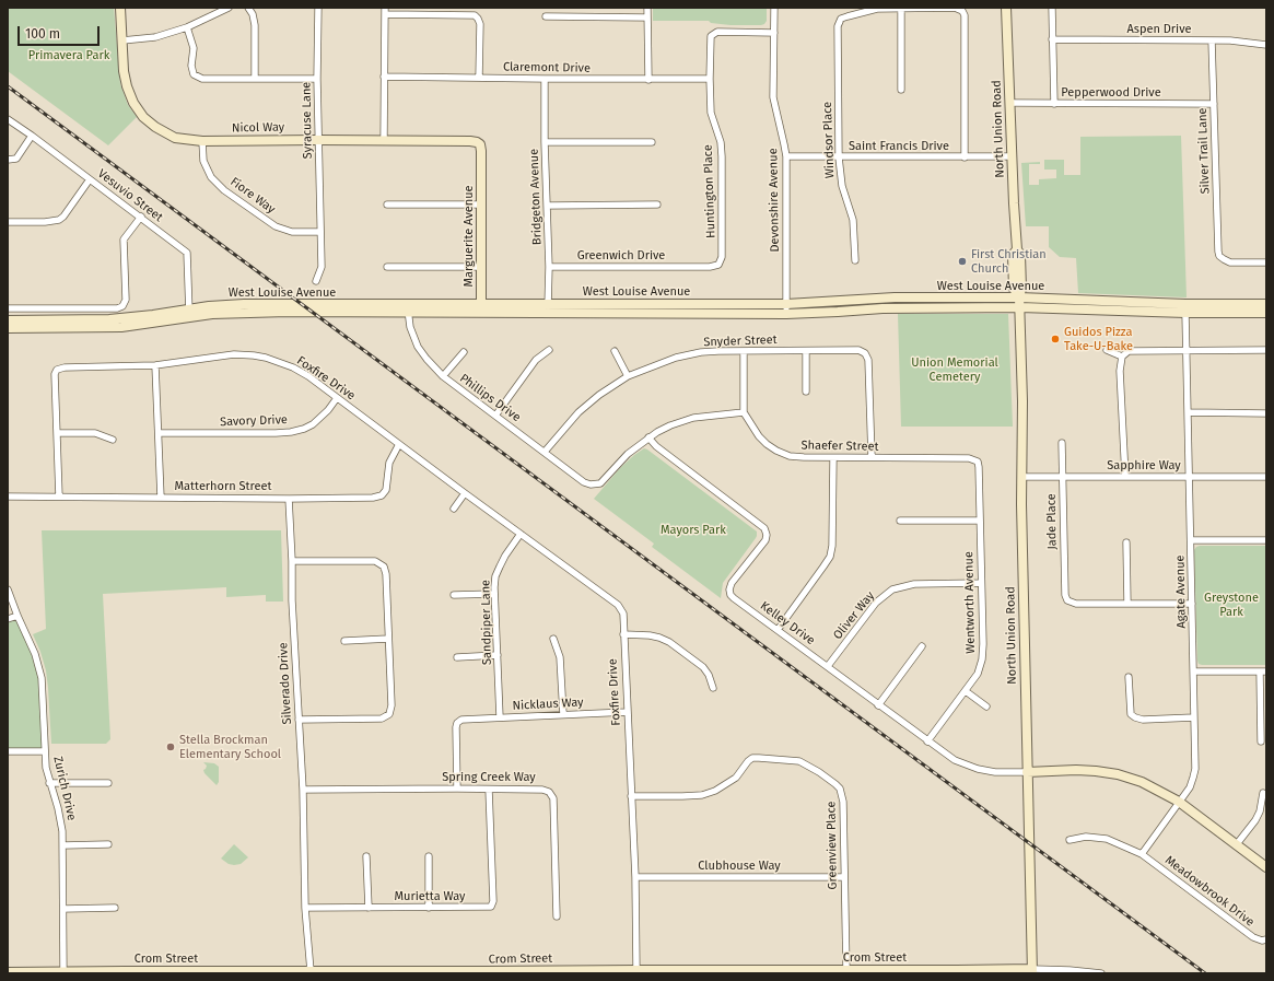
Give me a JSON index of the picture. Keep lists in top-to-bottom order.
{
  "streets": {
    "street": [
      "Aspen Drive",
      "Claremont Drive",
      "Pepperwood Drive",
      "Syracuse Lane",
      "Nicol Way",
      "North Union Road",
      "Windsor Place",
      "Saint Francis Drive",
      "Silver Trail Lane",
      "Huntington Place",
      "Vesuvio Street",
      "Fiore Way",
      "Bridgeton Avenue",
      "Devonshire Avenue",
      "Marguerite Avenue",
      "Greenwich Drive",
      "West Louise Avenue",
      "Snyder Street",
      "Foxfire Drive",
      "Phillips Drive",
      "Savory Drive",
      "Shaefer Street",
      "Sapphire Way",
      "Matterhorn Street",
      "Jade Place",
      "Agate Avenue",
      "Wentworth Avenue",
      "Oliver Way",
      "Sandpiper Lane",
      "Kelley Drive",
      "Silverado Drive",
      "Nicklaus Way",
      "Spring Creek Way",
      "Zurich Drive",
      "Greenview Place",
      "Clubhouse Way",
      "Meadowbrook Drive",
      "Murietta Way",
      "Crom Street"
    ]
  },
  "crossings": [
    ["Aspen Drive", "Silver Trail Lane"],
    ["Claremont Drive", "Huntington Place"],
    ["Claremont Drive", "Bridgeton Avenue"],
    ["Pepperwood Drive", "North Union Road"],
    ["Pepperwood Drive", "Silver Trail Lane"],
    ["Syracuse Lane", "Nicol Way"],
    ["Syracuse Lane", "Fiore Way"],
    ["Nicol Way", "Fiore Way"],
    ["Nicol Way", "Marguerite Avenue"],
    ["North Union Road", "Saint Francis Drive"],
    ["North Union Road", "West Louise Avenue"],
    ["North Union Road", "Sapphire Way"],
    ["North Union Road", "Kelley Drive"],
    ["North Union Road", "Crom Street"],
    ["Windsor Place", "Saint Francis Drive"],
    ["Saint Francis Drive", "Devonshire Avenue"],
    ["Huntington Place", "Devonshire Avenue"],
    ["Huntington Place", "Greenwich Drive"],
    ["Vesuvio Street", "West Louise Avenue"],
    ["Bridgeton Avenue", "Greenwich Drive"],
    ["Bridgeton Avenue", "West Louise Avenue"],
    ["Devonshire Avenue", "West Louise Avenue"],
    ["Marguerite Avenue", "West Louise Avenue"],
    ["West Louise Avenue", "Phillips Drive"],
    ["West Louise Avenue", "Agate Avenue"],
    ["Snyder Street", "Phillips Drive"],
    ["Snyder Street", "Shaefer Street"],
    ["Foxfire Drive", "Savory Drive"],
    ["Foxfire Drive", "Matterhorn Street"],
    ["Foxfire Drive", "Sandpiper Lane"],
    ["Foxfire Drive", "Nicklaus Way"],
    ["Foxfire Drive", "Greenview Place"],
    ["Foxfire Drive", "Clubhouse Way"],
    ["Foxfire Drive", "Crom Street"],
    ["Phillips Drive", "Kelley Drive"],
    ["Shaefer Street", "Wentworth Avenue"],
    ["Sapphire Way", "Jade Place"],
    ["Sapphire Way", "Agate Avenue"],
    ["Matterhorn Street", "Silverado Drive"],
    ["Agate Avenue", "Meadowbrook Drive"],
    ["Wentworth Avenue", "Oliver Way"],
    ["Wentworth Avenue", "Kelley Drive"],
    ["Oliver Way", "Kelley Drive"],
    ["Sandpiper Lane", "Nicklaus Way"],
    ["Silverado Drive", "Spring Creek Way"],
    ["Silverado Drive", "Murietta Way"],
    ["Silverado Drive", "Crom Street"],
    ["Nicklaus Way", "Spring Creek Way"],
    ["Spring Creek Way", "Murietta Way"],
    ["Zurich Drive", "Crom Street"],
    ["Greenview Place", "Clubhouse Way"],
    ["Greenview Place", "Crom Street"]
  ],
  "parks": [
    "Primavera Park",
    "Union Memorial Cemetery",
    "Mayors Park",
    "Greystone Park"
  ],
  "places": ["First Christian Church", "Guidos Pizza Take-U-Bake", "Stella Brockman Elementary School"],
  "scale_bar": "100 m"
}
